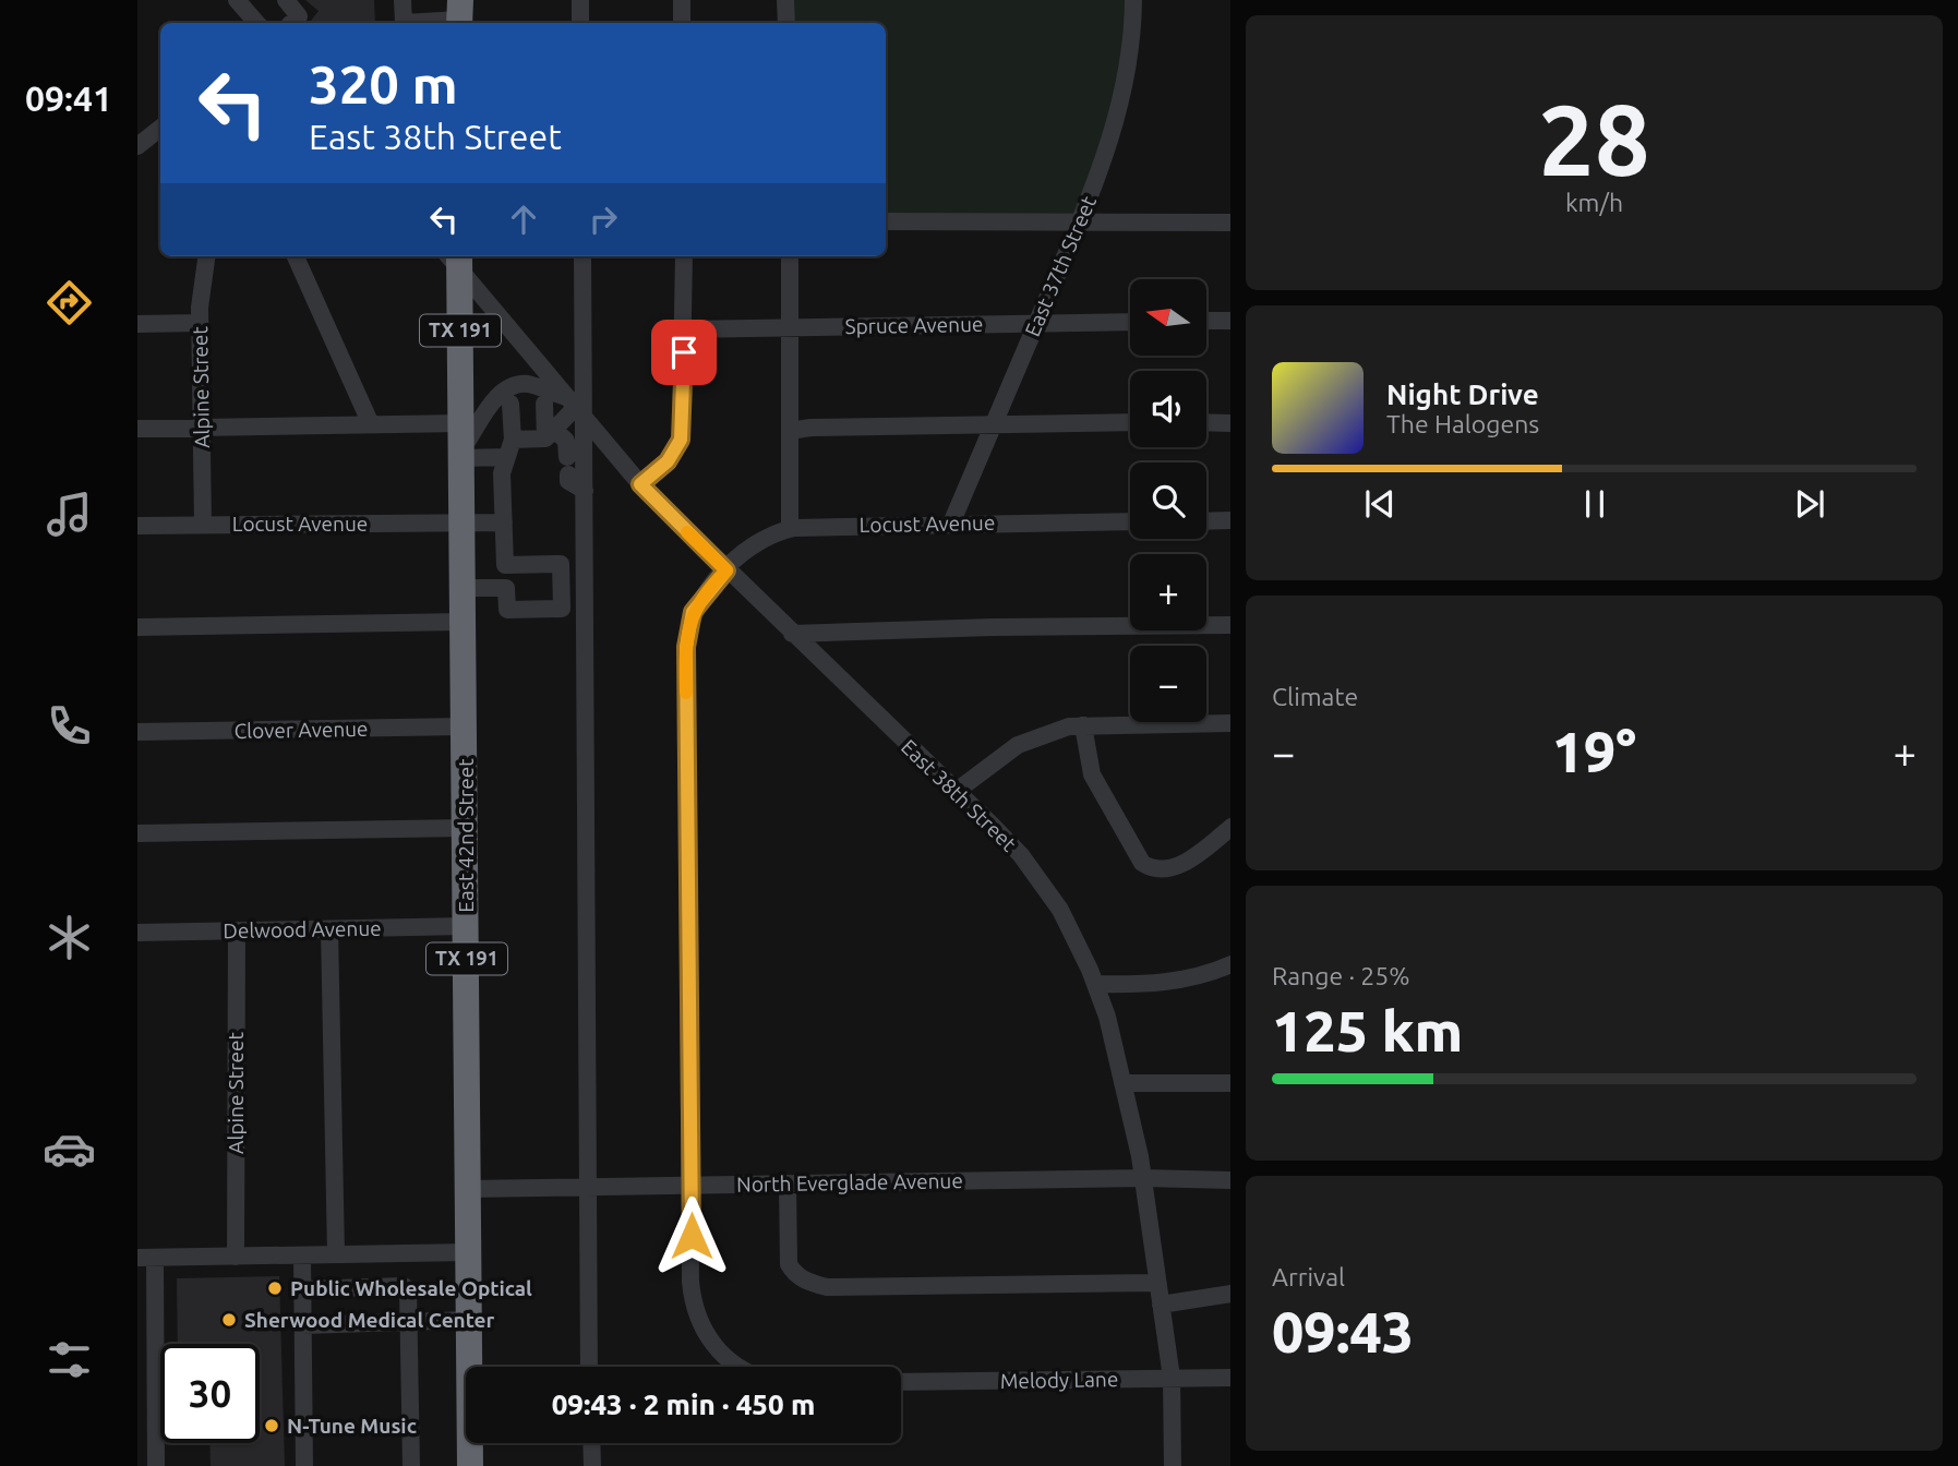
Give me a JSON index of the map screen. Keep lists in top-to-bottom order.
{
  "streets": {
    "highway": ["TX 191", "East 42nd Street"],
    "street": [
      "East 37th Street",
      "Spruce Avenue",
      "Alpine Street",
      "Locust Avenue",
      "Clover Avenue",
      "East 38th Street",
      "Delwood Avenue",
      "North Everglade Avenue",
      "Melody Lane"
    ]
  },
  "crossings": [
    ["East 37th Street", "Spruce Avenue"],
    ["East 37th Street", "Locust Avenue"],
    ["Alpine Street", "Locust Avenue"],
    ["Alpine Street", "Delwood Avenue"],
    ["Locust Avenue", "East 38th Street"],
    ["Locust Avenue", "East 42nd Street"],
    ["Clover Avenue", "East 42nd Street"],
    ["East 38th Street", "East 42nd Street"],
    ["East 38th Street", "North Everglade Avenue"],
    ["East 38th Street", "Melody Lane"],
    ["East 42nd Street", "Delwood Avenue"],
    ["East 42nd Street", "North Everglade Avenue"]
  ],
  "places": ["Public Wholesale Optical", "Sherwood Medical Center", "N-Tune Music"],
  "north": "left",
  "page": {
    "tabs": "09:41",
    "tile": [
      ["28", "km/h"],
      "Climate",
      ["Range · 25%", "125 km"],
      ["Arrival", "09:43"]
    ],
    "turn": ["320 m", "East 38th Street"],
    "map_buttons": ["+", "−"],
    "song": ["Night Drive", "The Halogens"],
    "heat": ["−", "19°", "+"],
    "limit": "30",
    "trip": "09:43 · 2 min · 450 m"
  }
}
